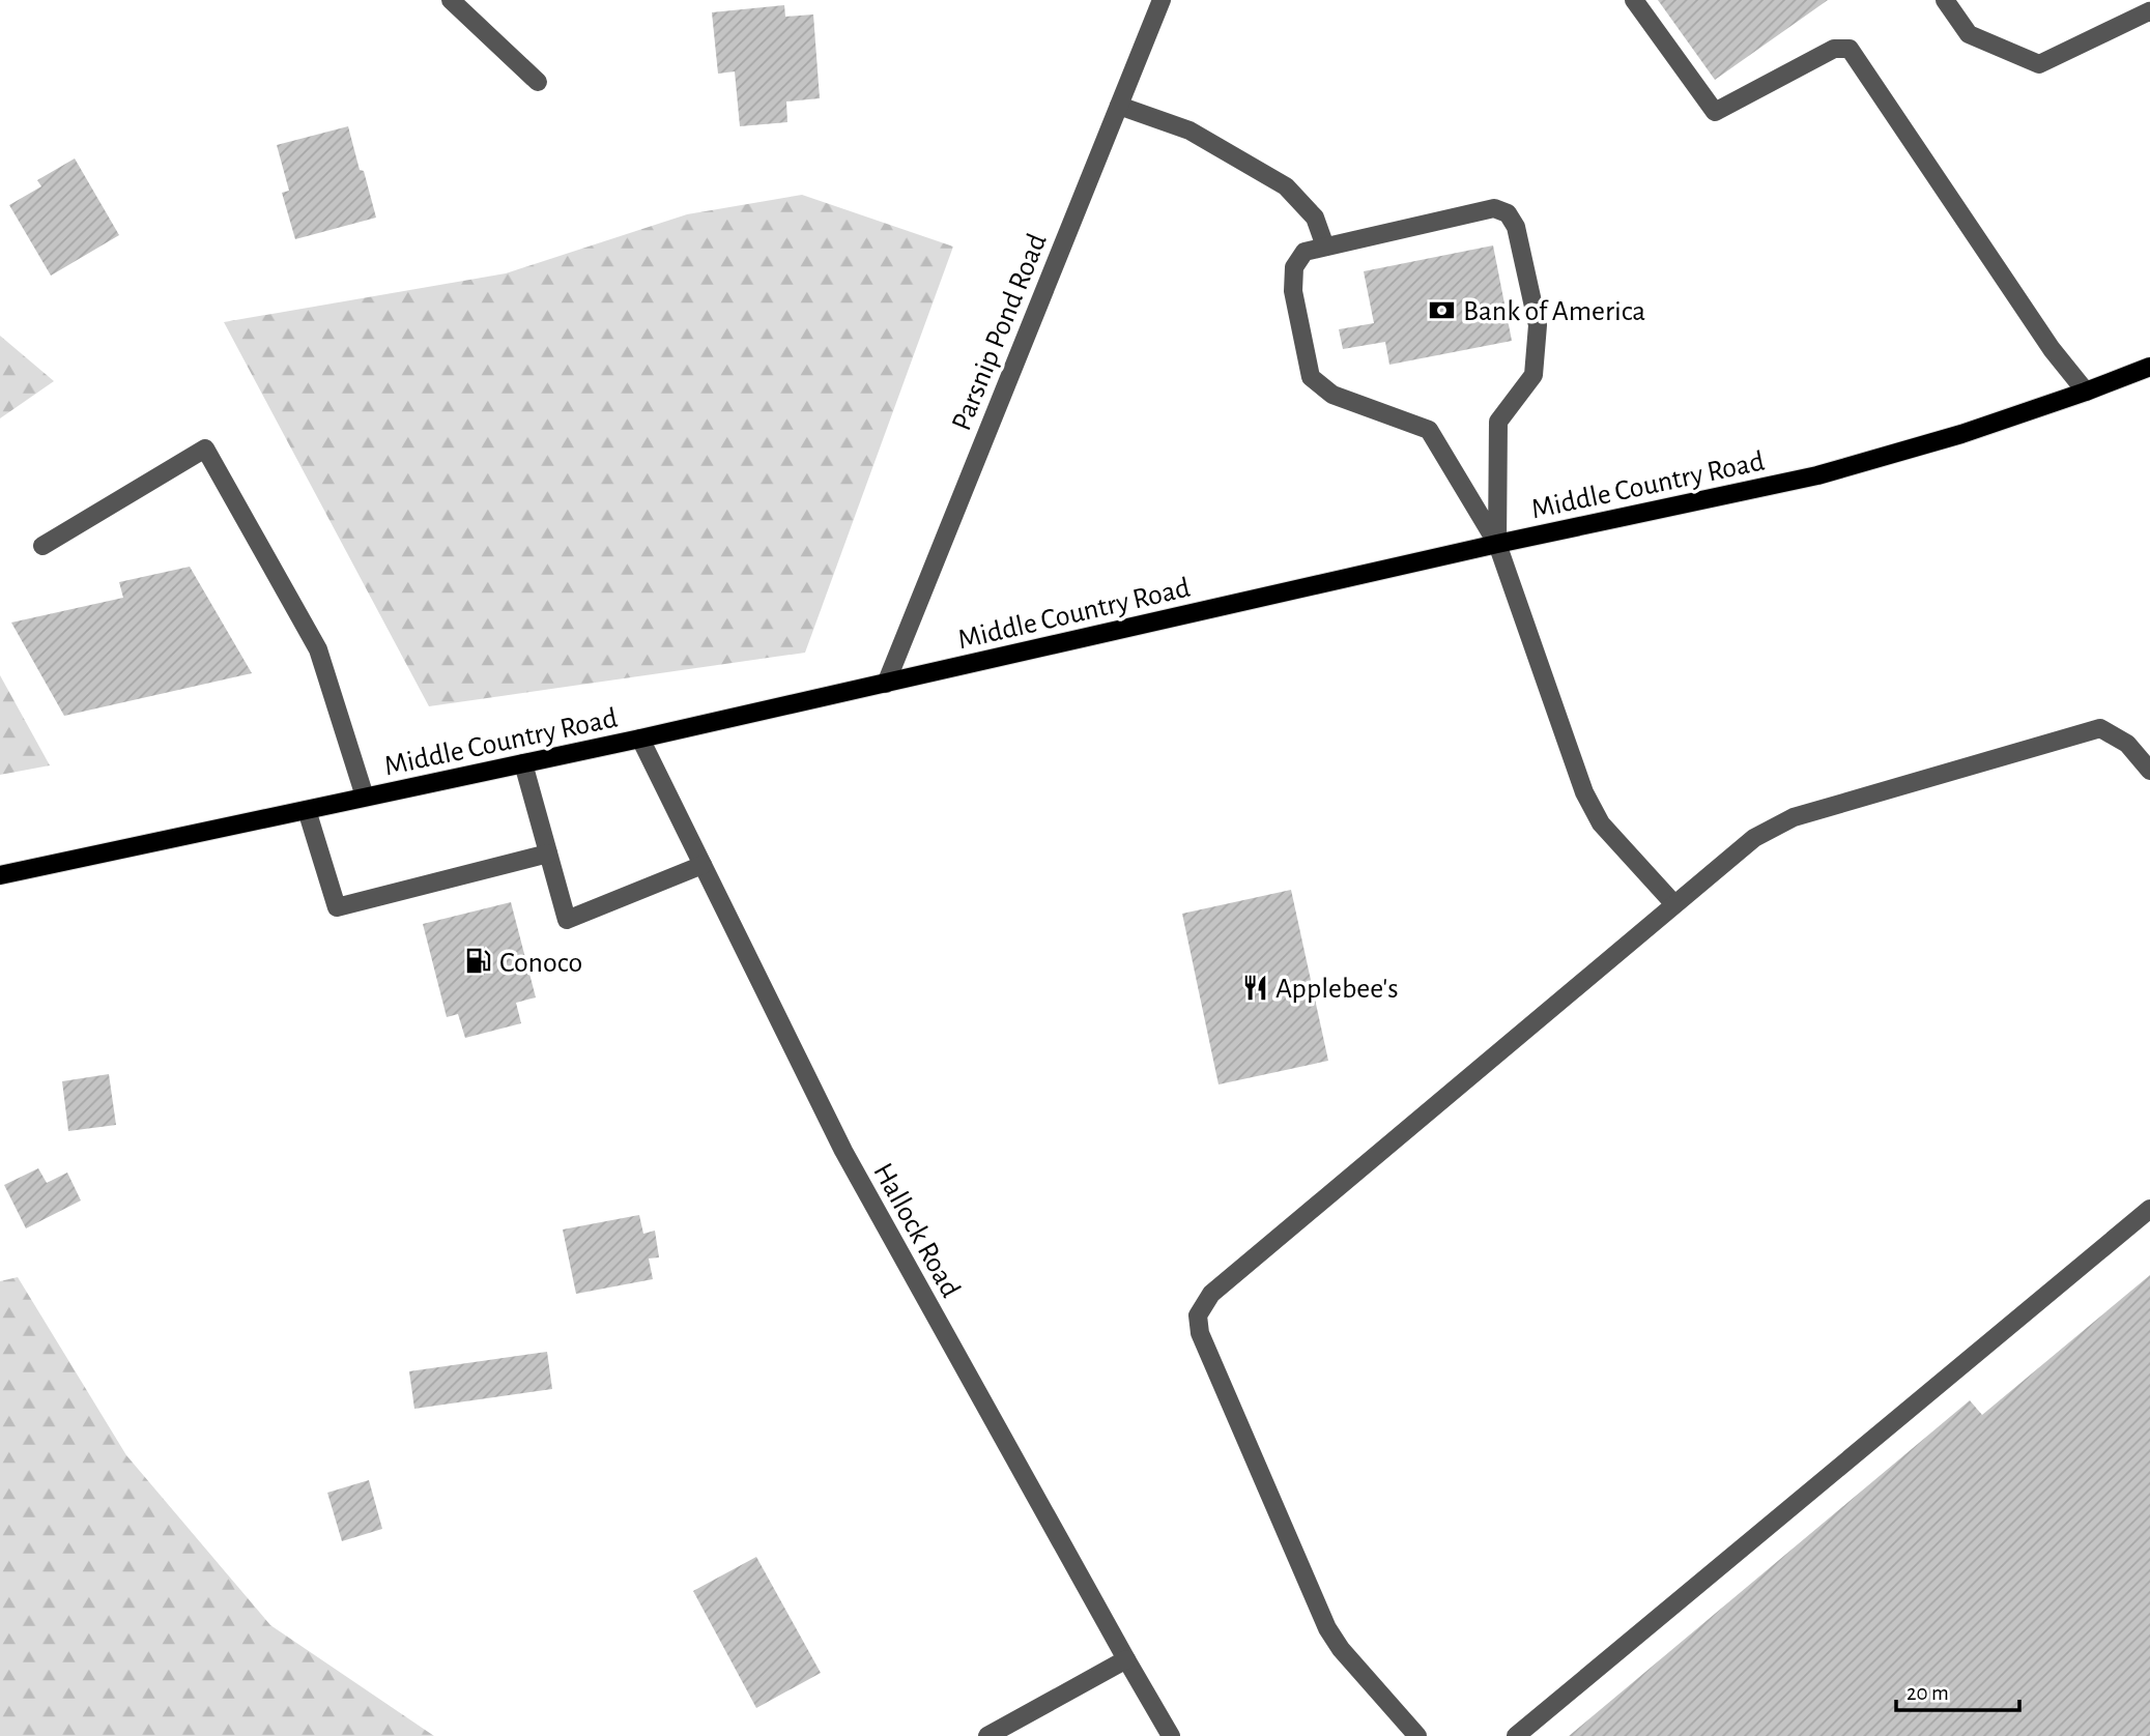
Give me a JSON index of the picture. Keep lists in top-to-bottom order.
{
  "streets": {
    "main road": ["Middle Country Road"],
    "street": ["Parsnip Pond Road", "Hallock Road"]
  },
  "crossings": [
    ["Parsnip Pond Road", "Middle Country Road"],
    ["Middle Country Road", "Hallock Road"]
  ],
  "places": {
    "bank": ["Bank of America"],
    "fuel station": ["Conoco"],
    "restaurant": ["Applebee's"]
  },
  "scale_bar": "20 m"
}
